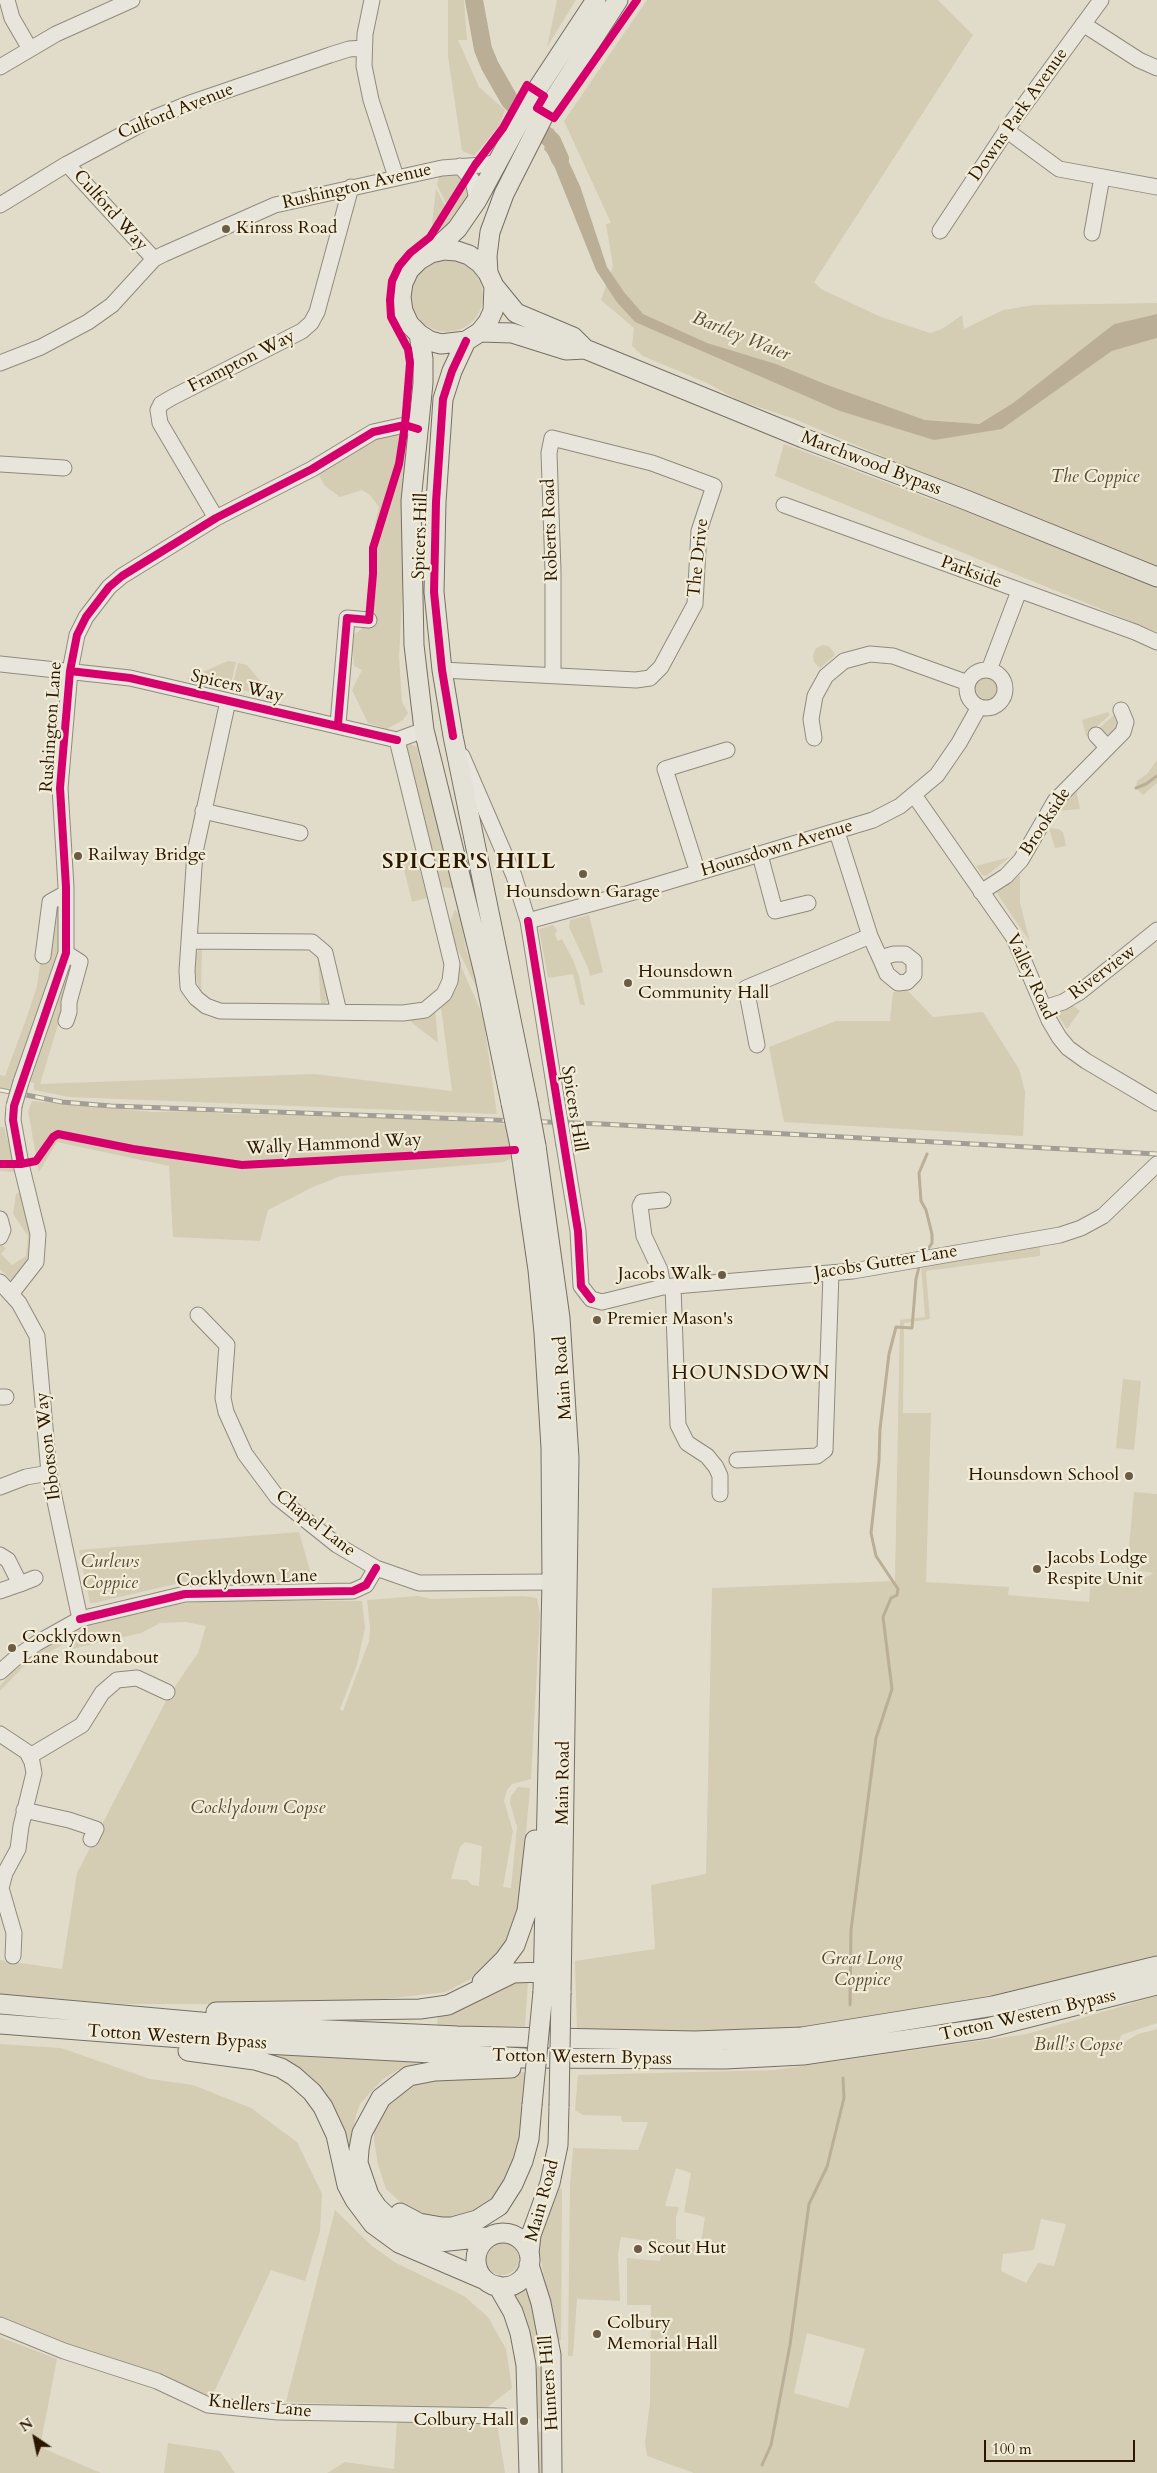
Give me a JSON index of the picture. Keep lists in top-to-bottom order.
{
  "streets": {
    "main road": [
      "Marchwood Bypass",
      "Spicers Hill",
      "Main Road",
      "Totton Western Bypass",
      "Hunters Hill"
    ],
    "street": [
      "Culford Avenue",
      "Downs Park Avenue",
      "Rushington Avenue",
      "Culford Way",
      "Frampton Way",
      "Roberts Road",
      "The Drive",
      "Parkside",
      "Spicers Way",
      "Rushington Lane",
      "Brookside",
      "Hounsdown Avenue",
      "Riverview",
      "Valley Road",
      "Jacobs Gutter Lane",
      "Ibbotson Way",
      "Chapel Lane",
      "Cocklydown Lane",
      "Knellers Lane"
    ],
    "cycle path": ["Wally Hammond Way"]
  },
  "crossings": [
    ["Culford Avenue", "Culford Way"],
    ["Rushington Avenue", "Culford Way"],
    ["Rushington Avenue", "Frampton Way"],
    ["Frampton Way", "Rushington Lane"],
    ["Marchwood Bypass", "Spicers Hill"],
    ["Roberts Road", "The Drive"],
    ["Spicers Hill", "The Drive"],
    ["Spicers Hill", "Rushington Lane"],
    ["Spicers Hill", "Hounsdown Avenue"],
    ["Spicers Hill", "Jacobs Gutter Lane"],
    ["Spicers Hill", "Main Road"],
    ["Spicers Way", "Rushington Lane"],
    ["Rushington Lane", "Ibbotson Way"],
    ["Brookside", "Valley Road"],
    ["Hounsdown Avenue", "Valley Road"],
    ["Riverview", "Valley Road"],
    ["Main Road", "Chapel Lane"],
    ["Main Road", "Hunters Hill"],
    ["Ibbotson Way", "Cocklydown Lane"],
    ["Chapel Lane", "Cocklydown Lane"]
  ],
  "districts": ["SPICER'S HILL", "HOUNSDOWN"],
  "water": ["Bartley Water"],
  "parks": [
    "The Coppice",
    "Curlews Coppice",
    "Cocklydown Copse",
    "Great Long Coppice",
    "Bull's Copse"
  ],
  "places": [
    "Kinross Road",
    "Railway Bridge",
    "Hounsdown Garage",
    "Hounsdown Community Hall",
    "Jacobs Walk",
    "Premier Mason's",
    "Hounsdown School",
    "Jacobs Lodge Respite Unit",
    "Cocklydown Lane Roundabout",
    "Scout Hut",
    "Colbury Memorial Hall",
    "Colbury Hall"
  ],
  "scale_bar": "100 m",
  "north": "top left"
}
